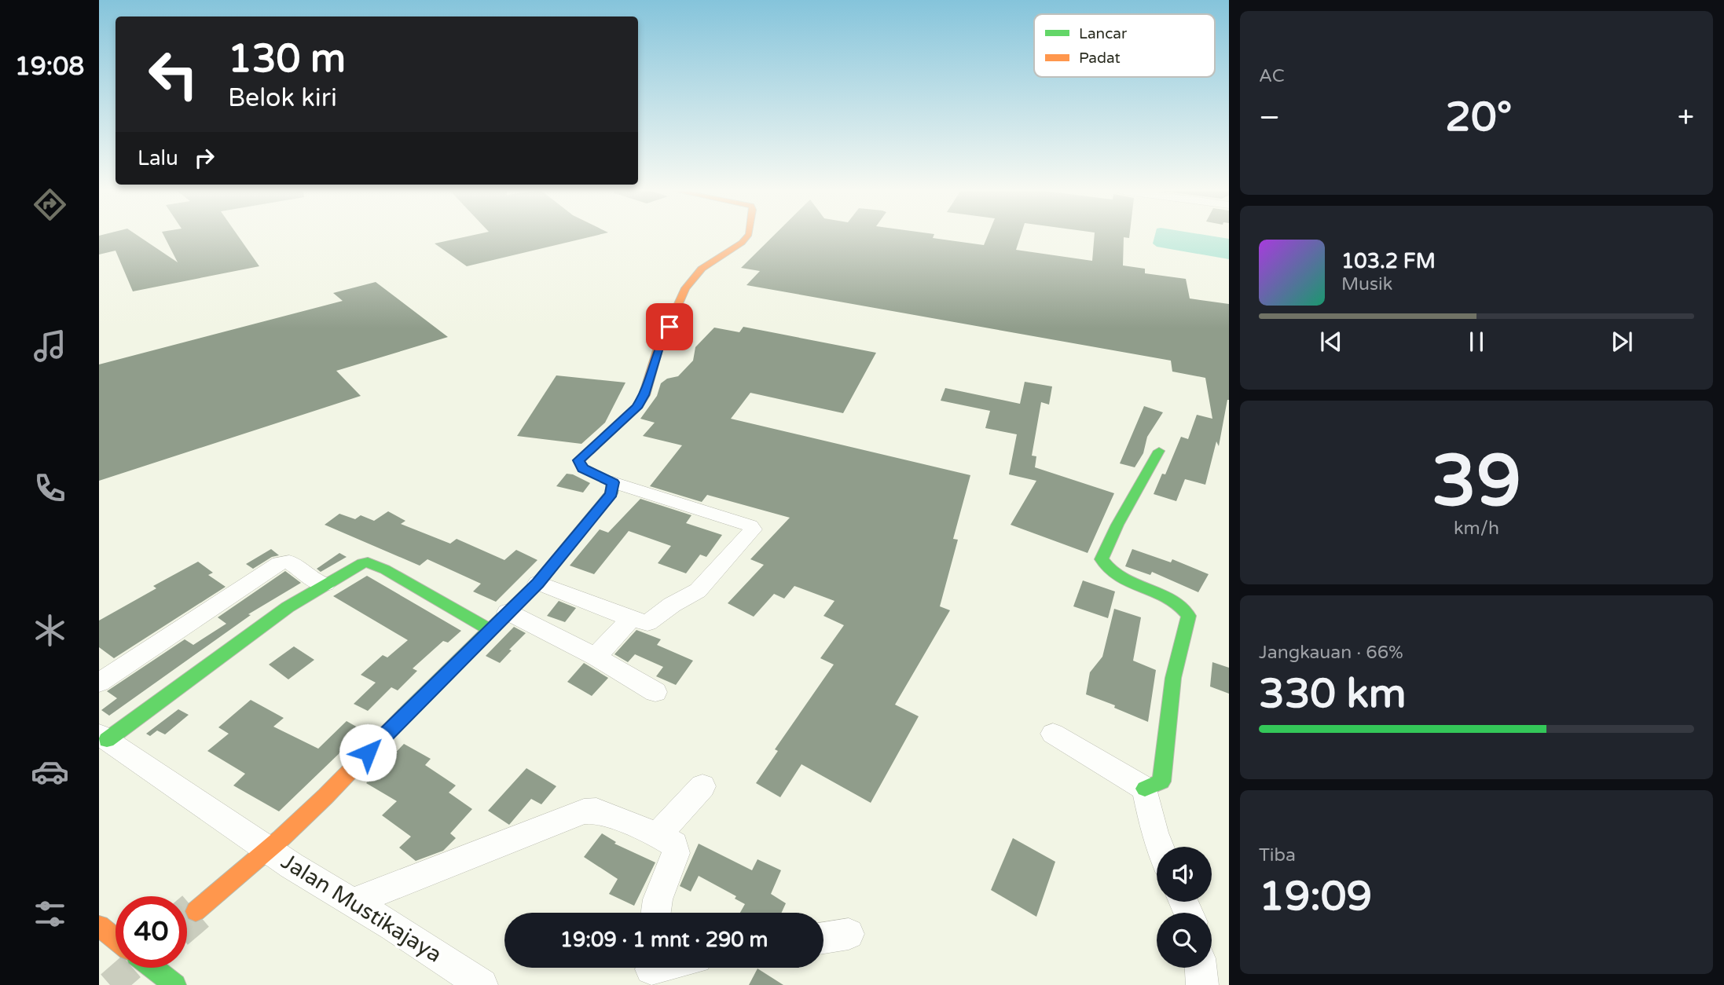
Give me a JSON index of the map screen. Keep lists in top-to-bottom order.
{
  "streets": {
    "street": ["Jalan Mustikajaya"]
  },
  "legend": ["Lancar", "Padat"],
  "page": {
    "tabs": "19:08",
    "tile": [
      "AC",
      ["39", "km/h"],
      ["Jangkauan · 66%", "330 km"],
      ["Tiba", "19:09"]
    ],
    "turn": ["130 m", "Belok kiri"],
    "heat": ["−", "20°", "+"],
    "then": "Lalu",
    "song": ["103.2 FM", "Musik"],
    "limit": "40",
    "trip": "19:09 · 1 mnt · 290 m"
  }
}
